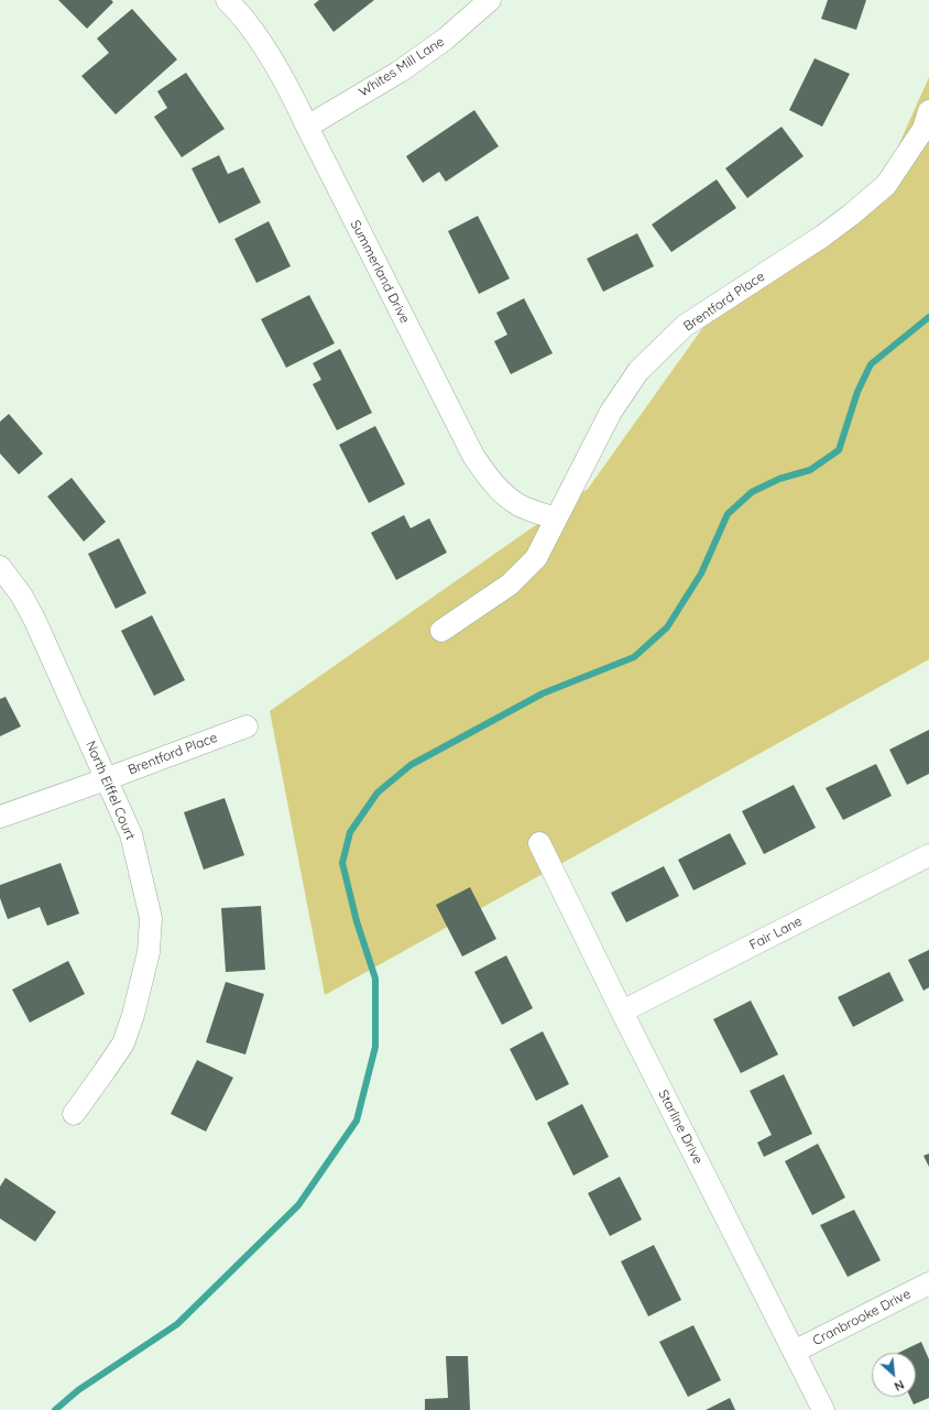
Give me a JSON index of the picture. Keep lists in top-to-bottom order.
{
  "streets": {
    "street": [
      "Whites Mill Lane",
      "Summerland Drive",
      "Brentford Place",
      "North Eiffel Court",
      "Fair Lane",
      "Starline Drive",
      "Cranbrooke Drive"
    ]
  },
  "crossings": [
    ["Whites Mill Lane", "Summerland Drive"],
    ["Summerland Drive", "Brentford Place"],
    ["Brentford Place", "North Eiffel Court"],
    ["Fair Lane", "Starline Drive"],
    ["Starline Drive", "Cranbrooke Drive"]
  ],
  "north": "bottom right"
}
